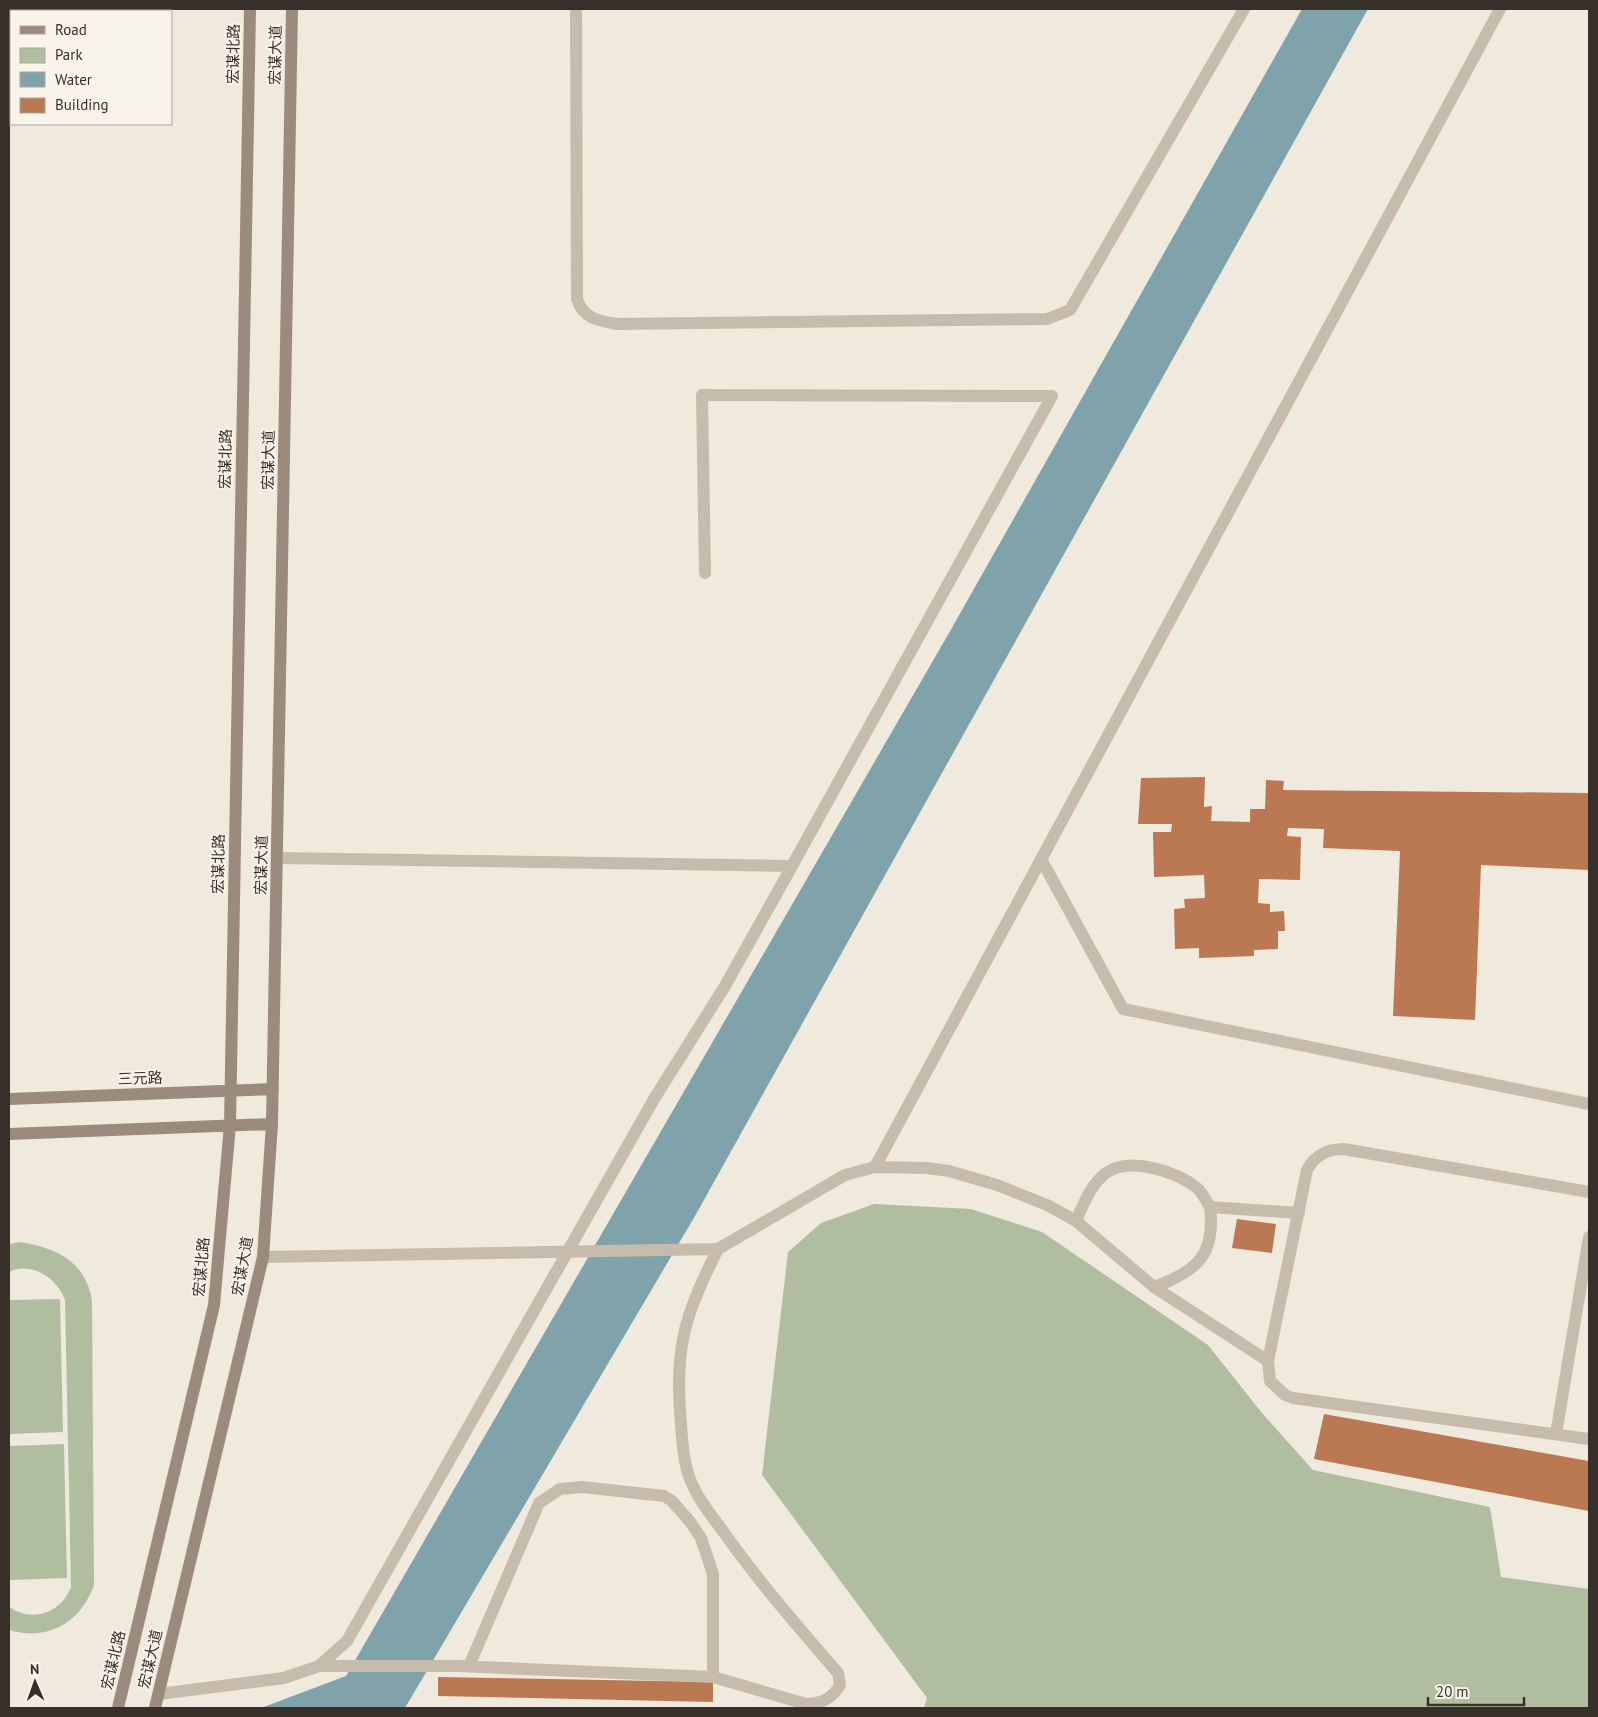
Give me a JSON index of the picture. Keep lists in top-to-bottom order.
{
  "streets": {
    "main road": ["宏谋北路", "宏谋大道", "三元路"]
  },
  "crossings": [
    ["宏谋北路", "三元路"],
    ["宏谋大道", "三元路"]
  ],
  "legend": [
    "Road",
    "Park",
    "Water",
    "Building"
  ],
  "scale_bar": "20 m",
  "north": "top"
}
